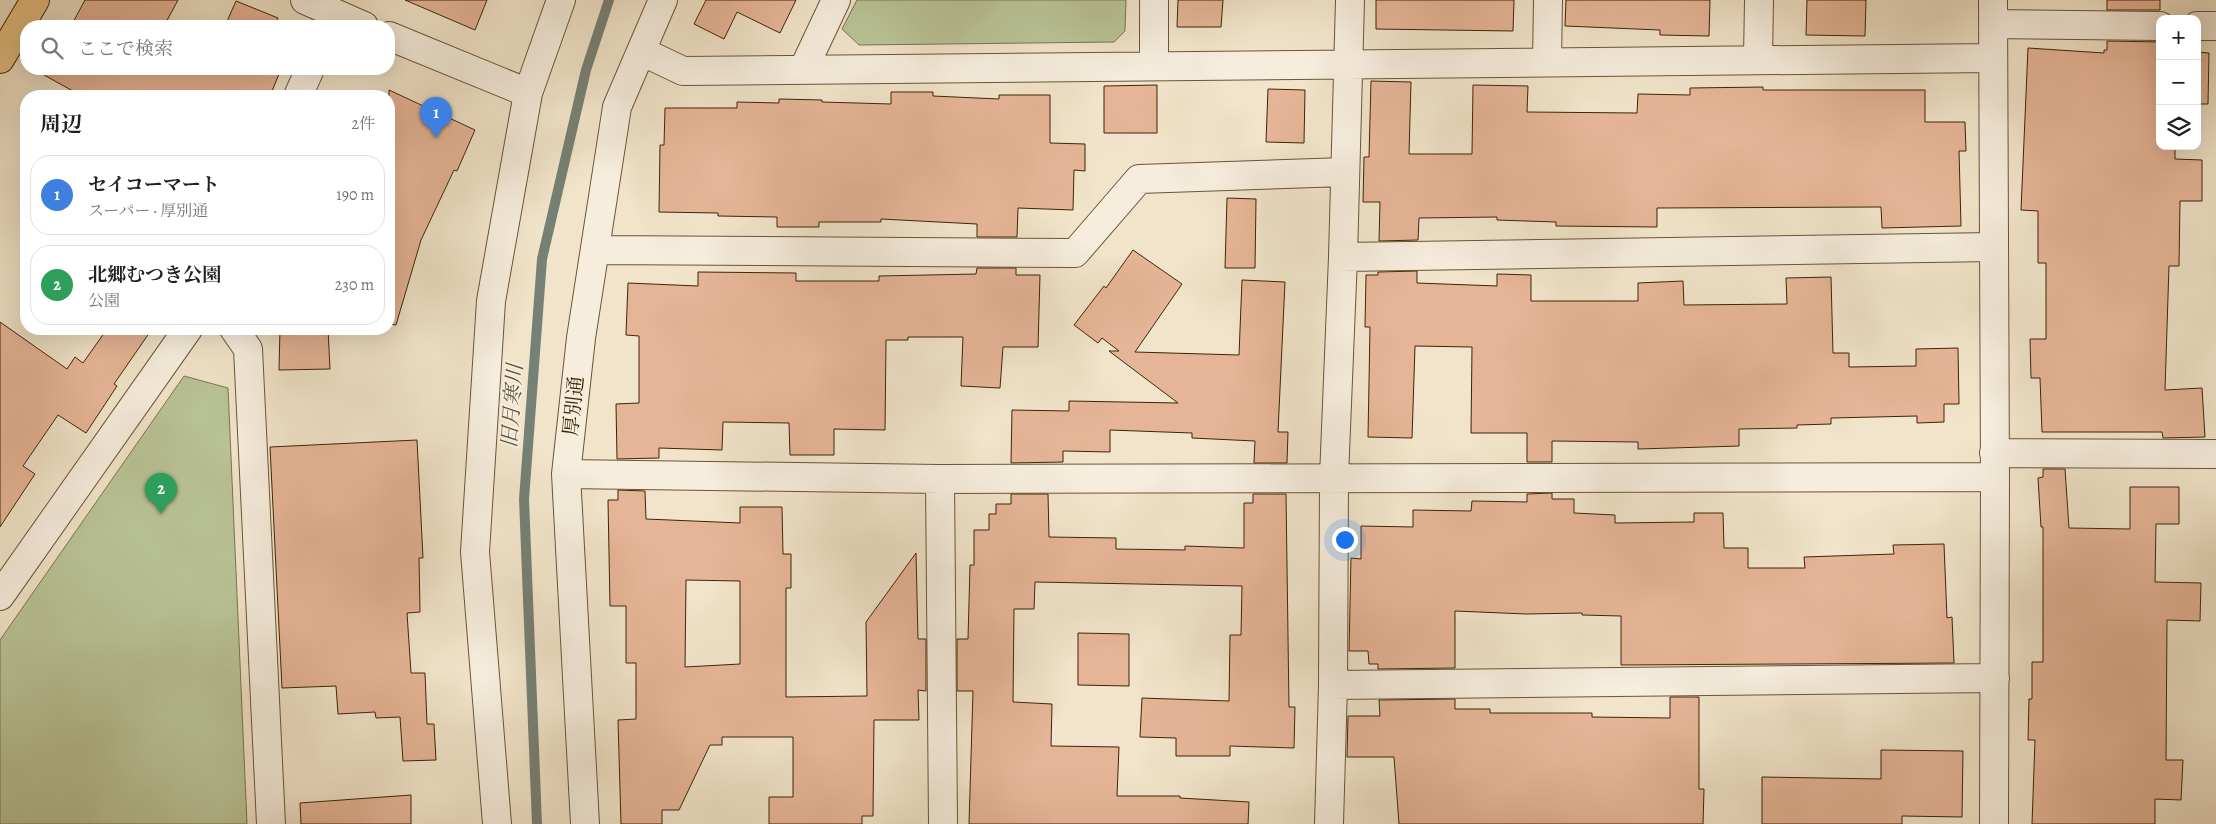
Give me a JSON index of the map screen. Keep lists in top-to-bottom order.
{
  "streets": {
    "street": ["厚別通"]
  },
  "water": ["旧月寒川"],
  "page": {
    "map_buttons": ["+", "−"],
    "search": "ここで検索",
    "heading": ["周辺", "2件"],
    "pins": ["1", "2"],
    "list": [
      {
        "mark": "1",
        "name": "セイコーマート",
        "note": "スーパー · 厚別通",
        "value": "190 m"
      },
      {
        "mark": "2",
        "name": "北郷むつき公園",
        "note": "公園",
        "value": "230 m"
      }
    ]
  }
}
